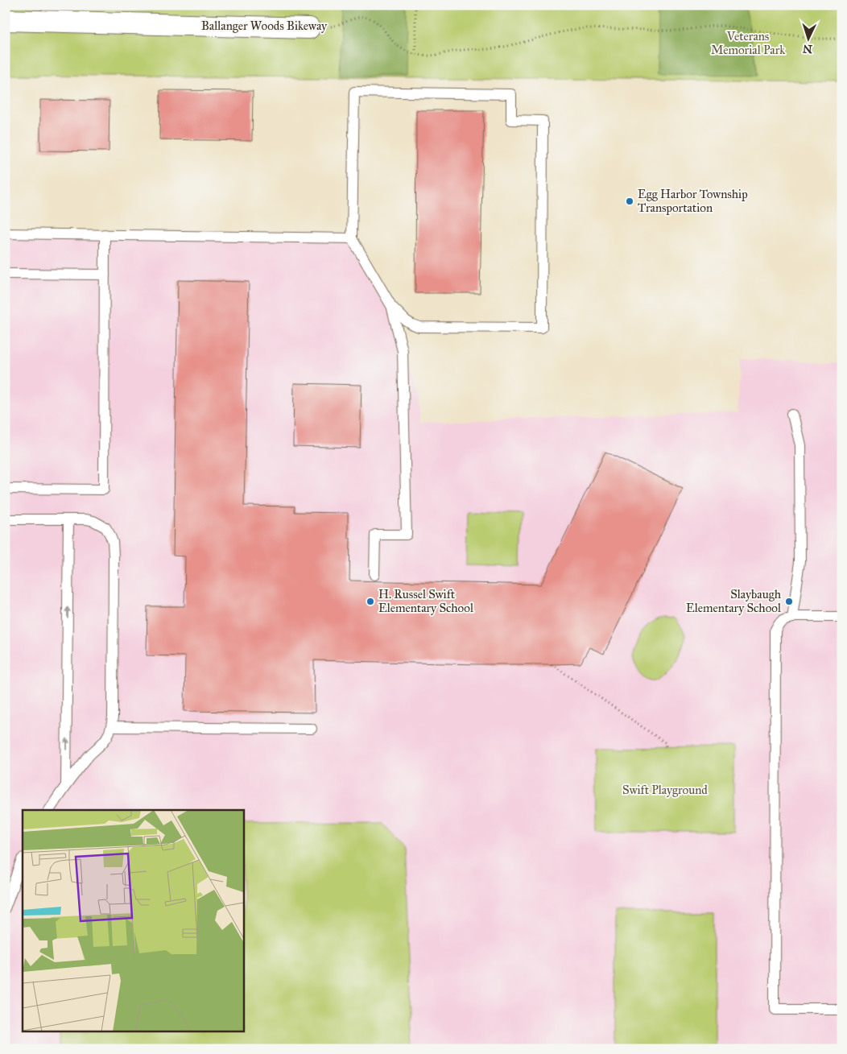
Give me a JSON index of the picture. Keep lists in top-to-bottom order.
{
  "streets": {
    "street": ["Ballanger Woods Bikeway"]
  },
  "parks": ["Veterans Memorial Park", "Swift Playground"],
  "places": ["Egg Harbor Township Transportation", "H. Russel Swift Elementary School", "Slaybaugh Elementary School"],
  "north": "bottom"
}
